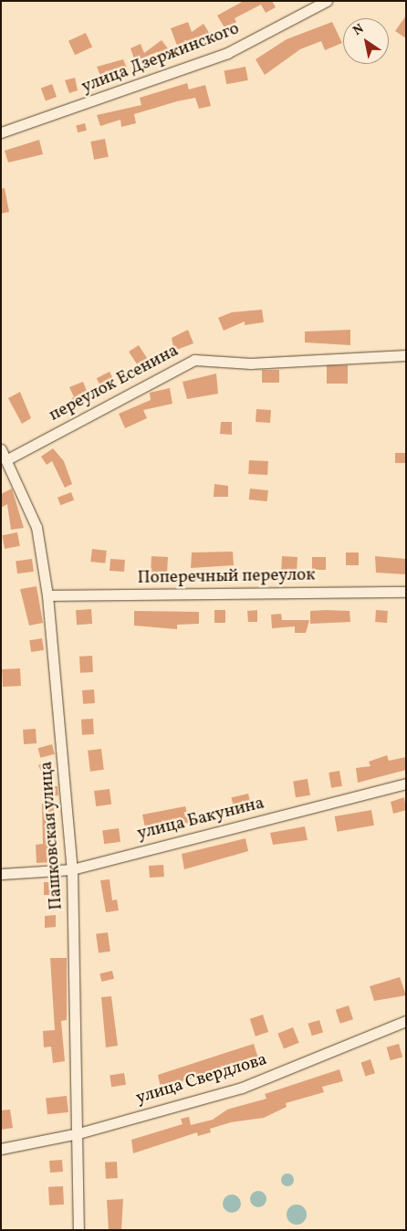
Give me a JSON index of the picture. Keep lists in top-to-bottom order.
{
  "streets": {
    "street": [
      "улица Дзержинского",
      "переулок Есенина",
      "Поперечный переулок",
      "улица Бакунина",
      "Пашковская улица",
      "улица Свердлова"
    ]
  },
  "crossings": [
    ["переулок Есенина", "Пашковская улица"],
    ["Поперечный переулок", "Пашковская улица"],
    ["улица Бакунина", "Пашковская улица"],
    ["Пашковская улица", "улица Свердлова"]
  ],
  "north": "top left"
}
